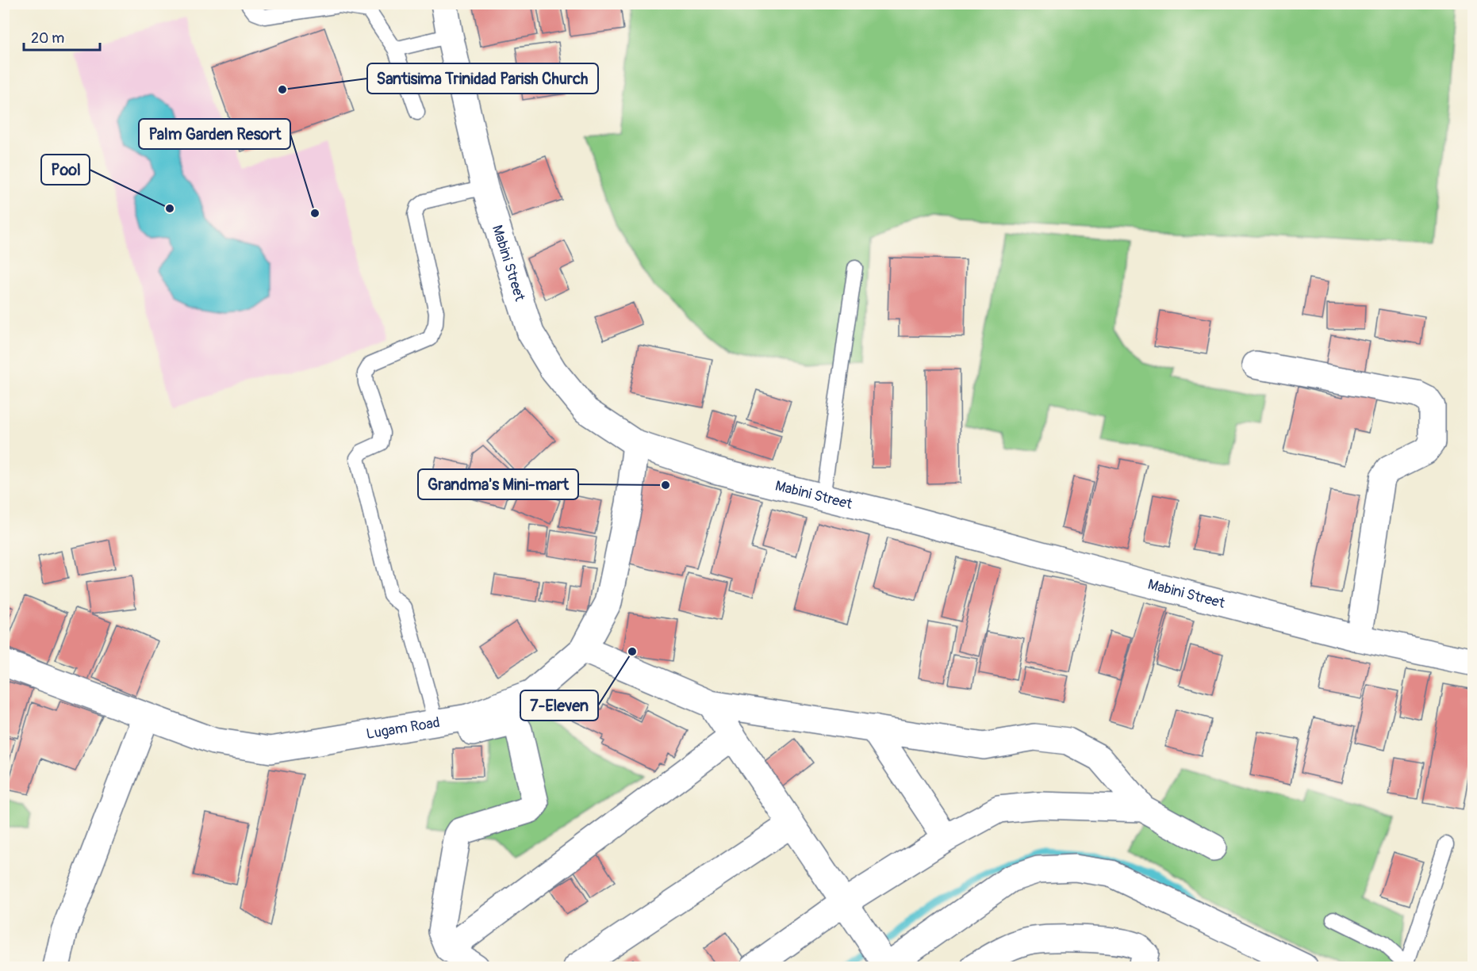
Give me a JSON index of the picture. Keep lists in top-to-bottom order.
{
  "streets": {
    "street": ["Mabini Street", "Lugam Road"]
  },
  "crossings": [
    ["Mabini Street", "Lugam Road"]
  ],
  "places": [
    "Santisima Trinidad Parish Church",
    "Pool",
    "Palm Garden Resort",
    "Grandma's Mini-mart",
    "7-Eleven"
  ],
  "scale_bar": "20 m"
}
